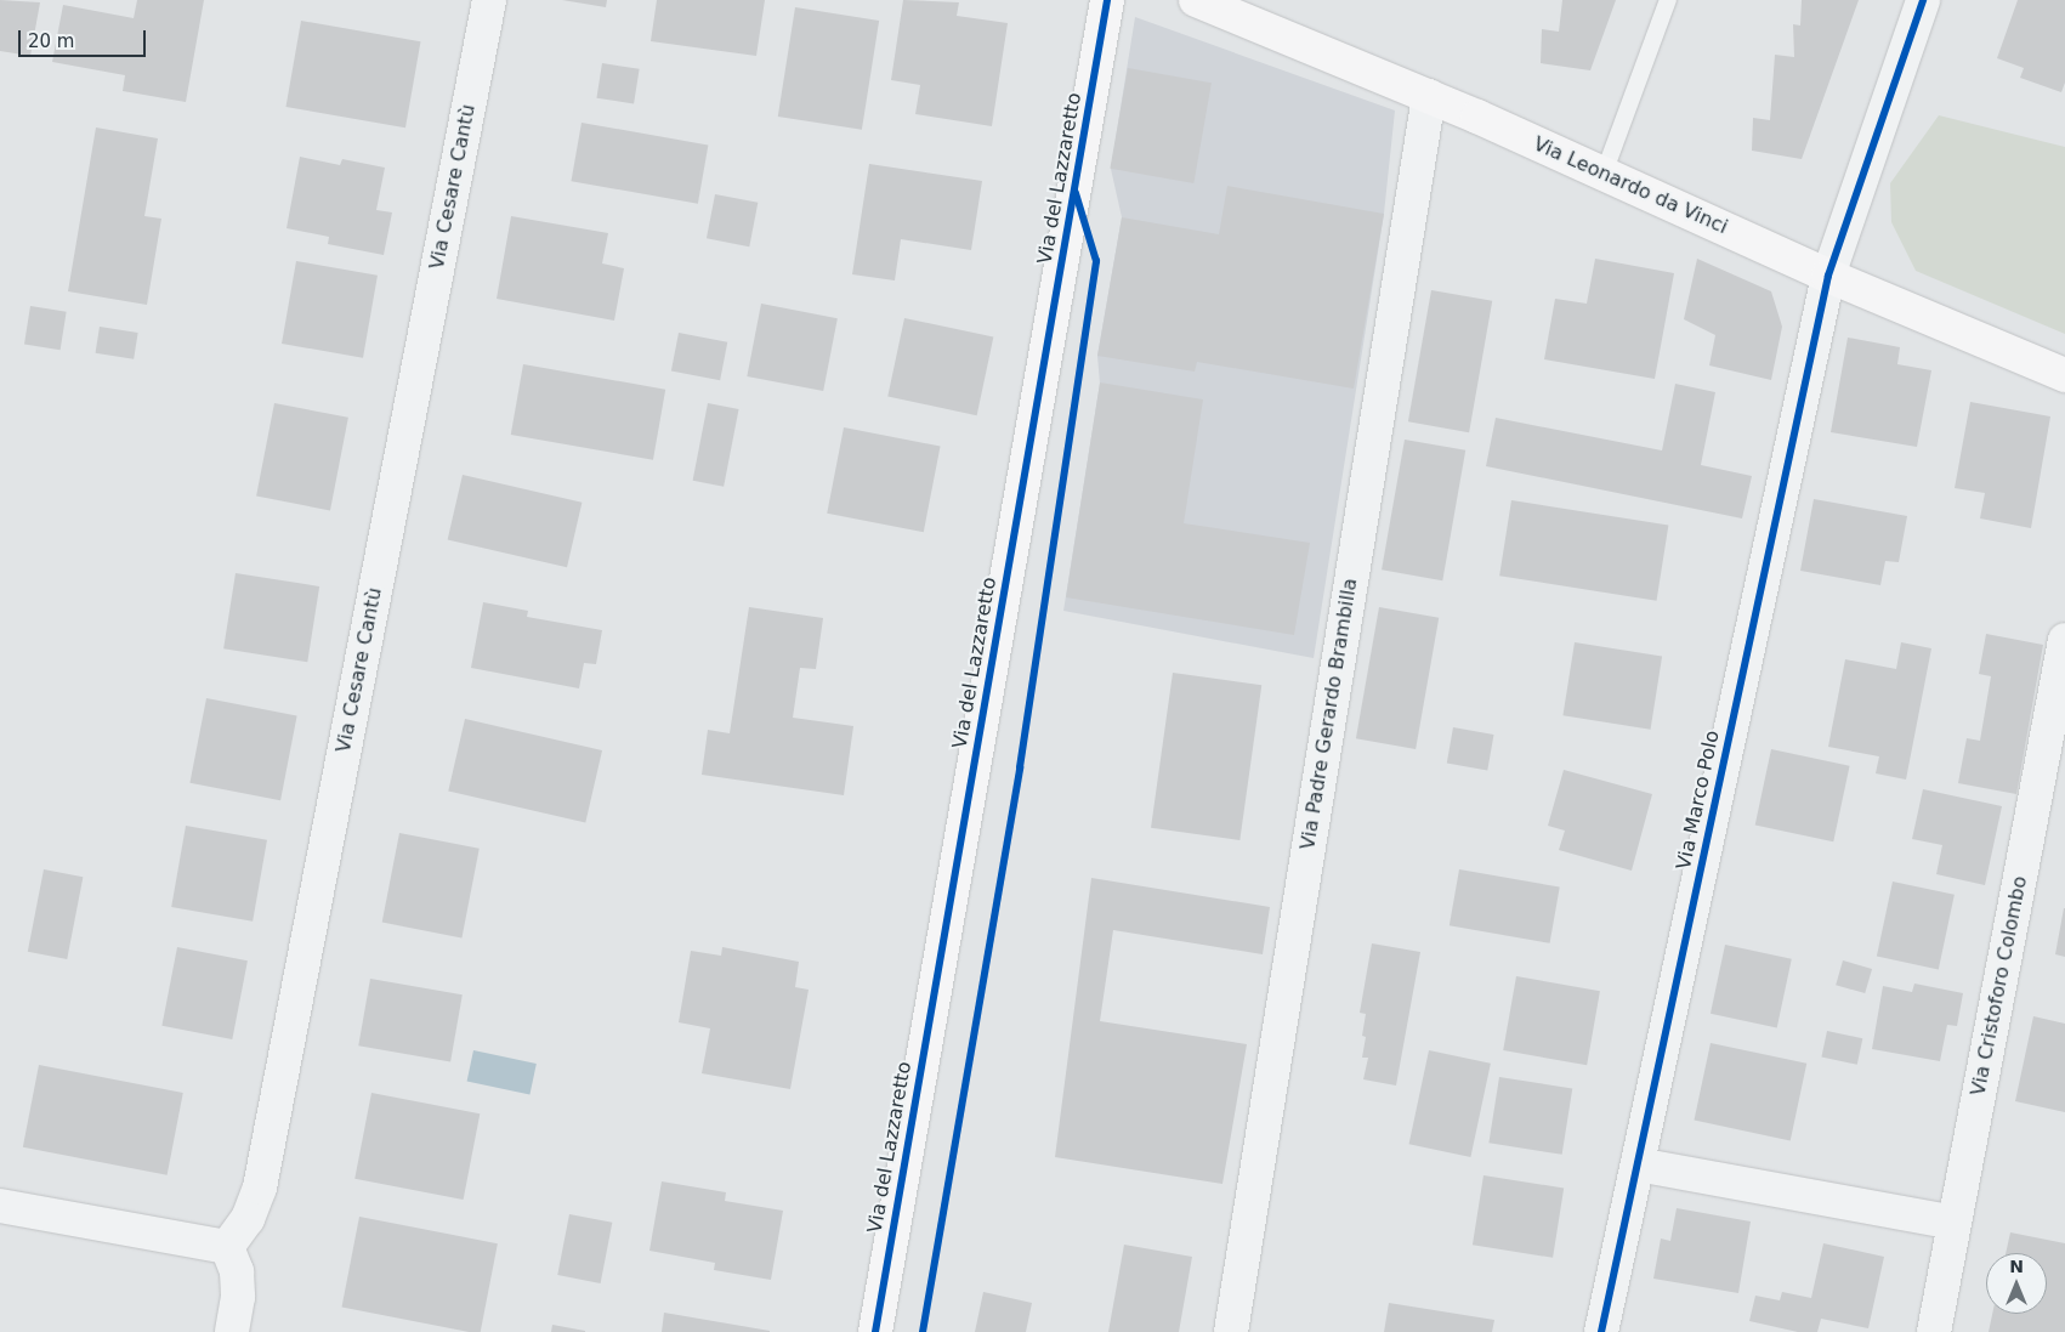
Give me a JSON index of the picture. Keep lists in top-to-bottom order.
{
  "streets": {
    "street": [
      "Via del Lazzaretto",
      "Via Leonardo da Vinci",
      "Via Cesare Cantù",
      "Via Padre Gerardo Brambilla",
      "Via Marco Polo",
      "Via Cristoforo Colombo"
    ]
  },
  "crossings": [
    ["Via Leonardo da Vinci", "Via Padre Gerardo Brambilla"],
    ["Via Leonardo da Vinci", "Via Marco Polo"]
  ],
  "scale_bar": "20 m",
  "north": "top"
}
